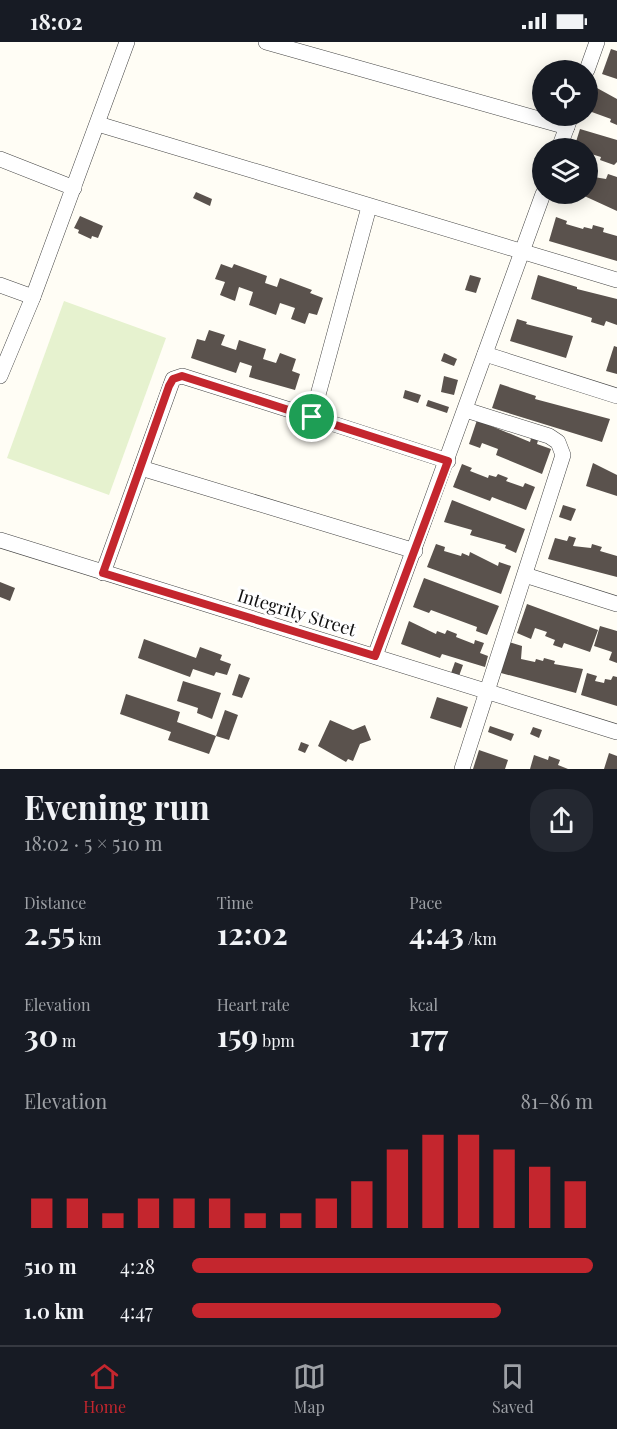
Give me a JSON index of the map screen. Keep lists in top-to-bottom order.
{
  "streets": {
    "street": ["Integrity Street"]
  },
  "page": {
    "status": "18:02",
    "heading": ["Evening run", "18:02 · 5 × 510 m"],
    "stats": [
      ["Distance", "2.55 km"],
      ["Time", "12:02"],
      ["Pace", "4:43 /km"],
      ["Elevation", "30 m"],
      ["Heart rate", "159 bpm"],
      ["kcal", "177"]
    ],
    "chart": ["Elevation", "81–86 m"],
    "list": [
      {
        "name": "510 m",
        "note": "4:28"
      },
      {
        "name": "1.0 km",
        "note": "4:47"
      }
    ],
    "tabs": ["Home", "Map", "Saved"]
  }
}
